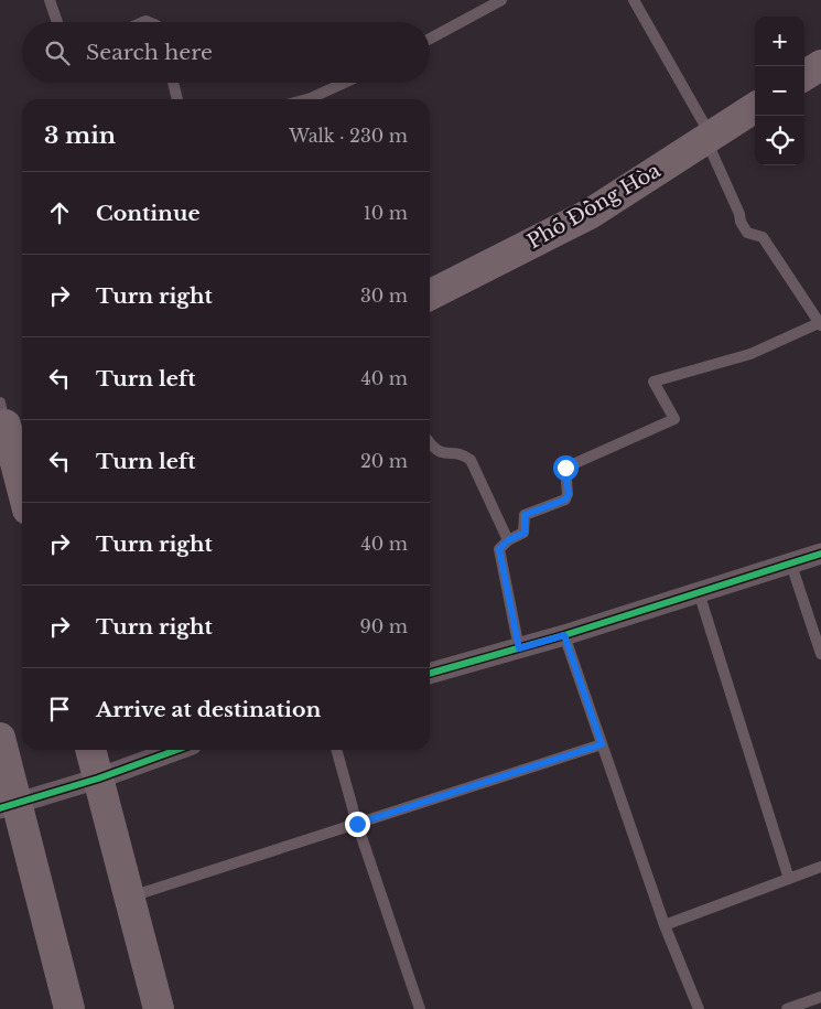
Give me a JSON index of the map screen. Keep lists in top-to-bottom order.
{
  "streets": {
    "main road": ["Phố Đồng Hòa"]
  },
  "page": {
    "map_buttons": ["+", "−"],
    "search": "Search here",
    "heading": ["3 min", "Walk · 230 m"],
    "list": [
      ["Continue", "10 m"],
      ["Turn right", "30 m"],
      ["Turn left", "40 m"],
      ["Turn left", "20 m"],
      ["Turn right", "40 m"],
      ["Turn right", "90 m"],
      "Arrive at destination"
    ]
  }
}
